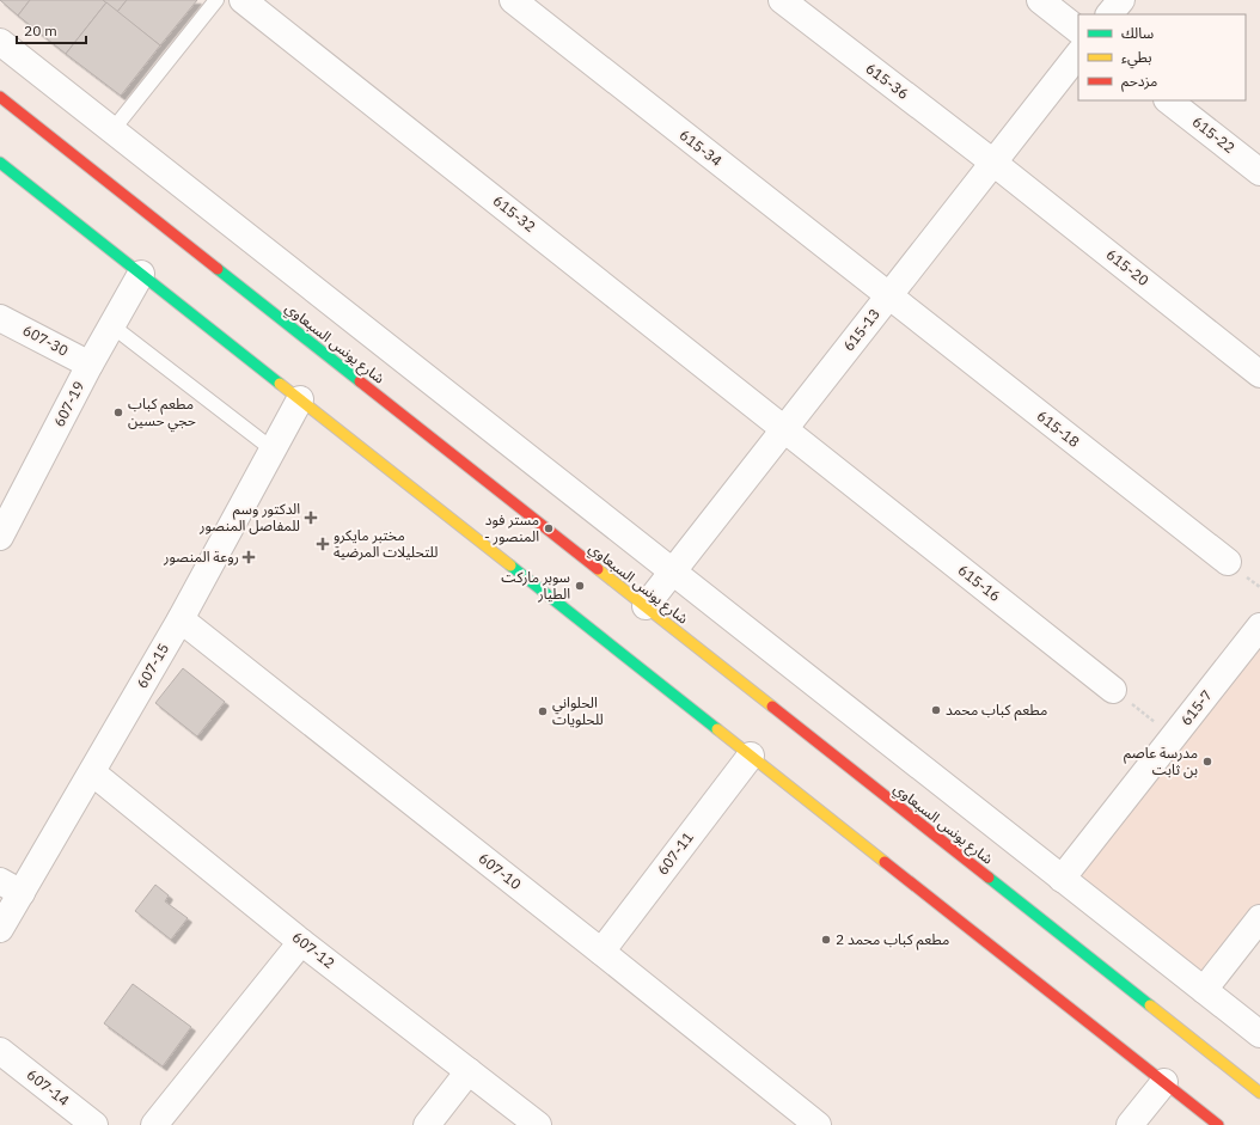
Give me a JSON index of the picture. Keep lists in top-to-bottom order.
{
  "streets": {
    "main road": ["شارع يونس السبعاوي"],
    "street": [
      "615-36",
      "615-22",
      "615-34",
      "615-32",
      "615-20",
      "615-13",
      "607-30",
      "607-19",
      "615-18",
      "615-16",
      "607-15",
      "615-7",
      "607-11",
      "607-10",
      "607-12",
      "607-14"
    ]
  },
  "crossings": [
    ["615-36", "615-20"],
    ["615-36", "615-13"],
    ["615-34", "615-13"],
    ["615-34", "615-18"],
    ["615-32", "615-13"],
    ["615-32", "615-16"],
    ["615-20", "615-13"],
    ["615-13", "شارع يونس السبعاوي"],
    ["615-13", "615-18"],
    ["615-13", "615-16"],
    ["607-30", "607-19"],
    ["607-15", "607-10"],
    ["607-15", "607-12"],
    ["607-11", "607-10"]
  ],
  "places": {
    "other": [
      "مطعم كباب حجي حسين",
      "مستر فود - المنصور",
      "سوبر ماركت الطيار",
      "مطعم كباب محمد",
      "الحلواني للحلويات",
      "مدرسة عاصم بن ثابت",
      "مطعم كباب محمد 2"
    ],
    "health": ["الدكتور وسم للمفاصل المنصور", "مختبر مايكرو للتحليلات المرضية", "روعة المنصور"]
  },
  "legend": ["سالك", "بطيء", "مزدحم"],
  "scale_bar": "20 m"
}
